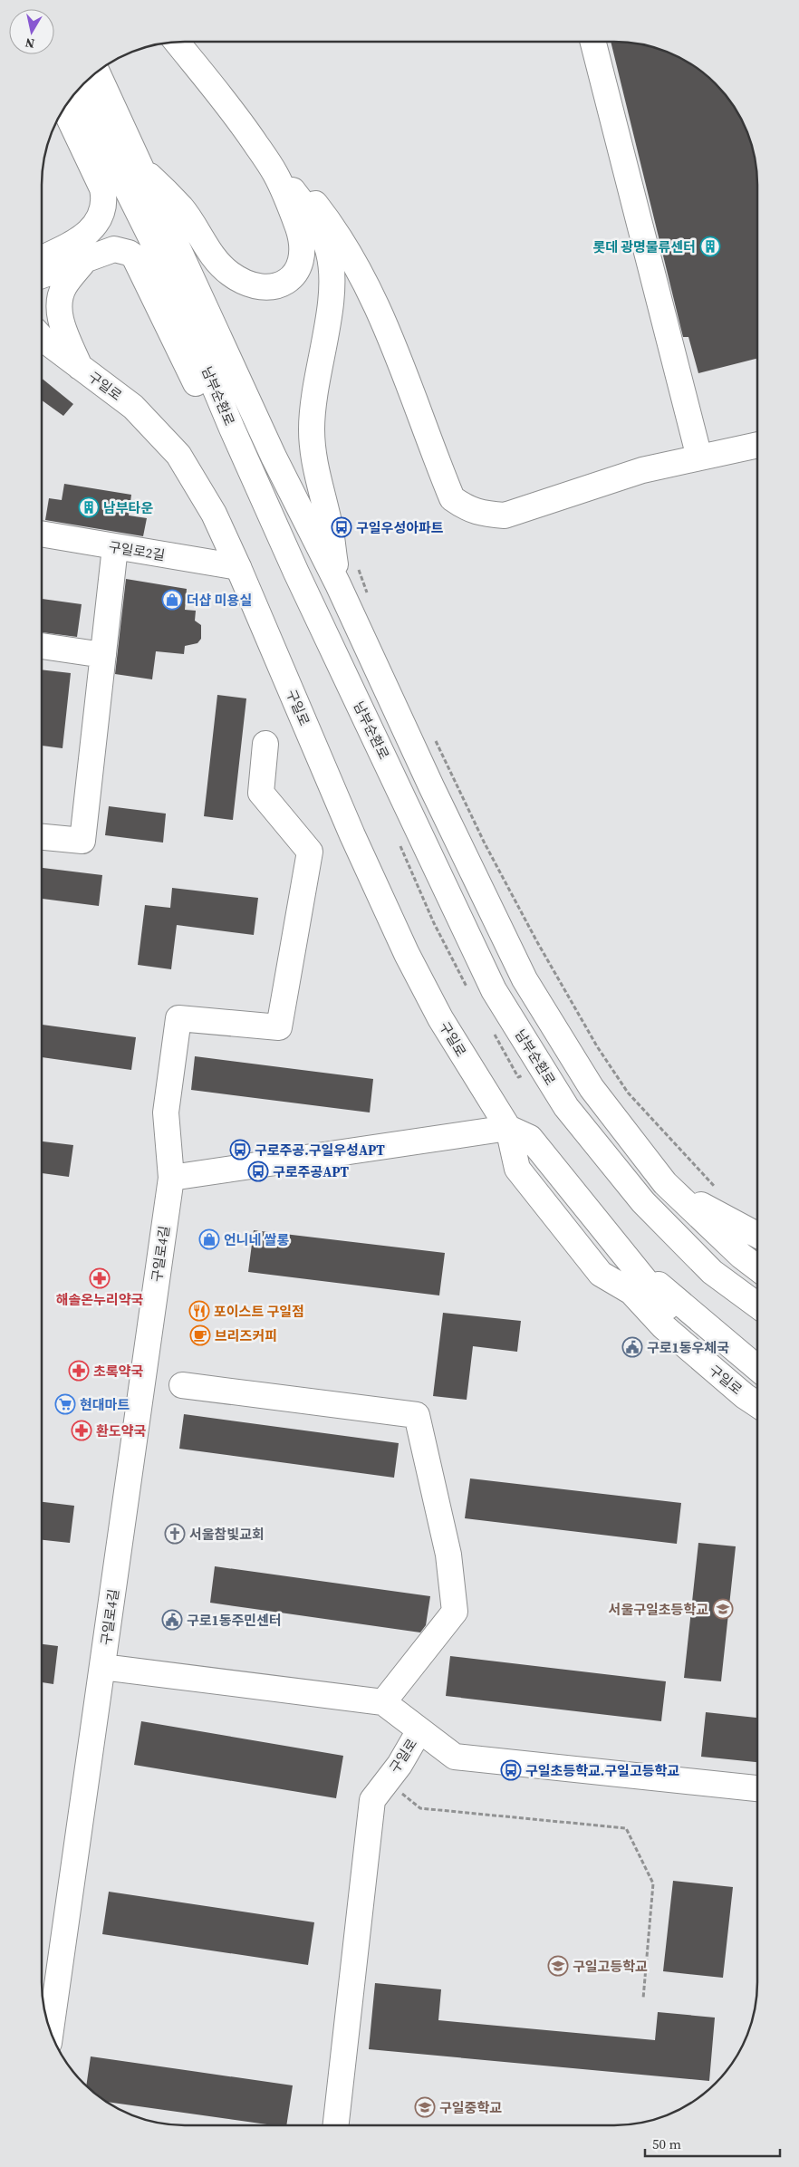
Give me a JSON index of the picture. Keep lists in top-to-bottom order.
{
  "streets": {
    "main road": [
      "구일로",
      "남부순환로",
      "구일로2길",
      "구일로4길"
    ]
  },
  "crossings": [
    ["구일로", "구일로2길"]
  ],
  "places": {
    "building": ["롯데 광명물류센터", "남부타운"],
    "bus stop": [
      "구일우성아파트",
      "구로주공.구일우성APT",
      "구로주공APT",
      "구일초등학교.구일고등학교"
    ],
    "shop": ["더샵 미용실", "언니네 쌀롱"],
    "pharmacy": ["해솔온누리약국", "초록약국", "환도약국"],
    "restaurant": ["포이스트 구일점"],
    "cafe": ["브리즈커피"],
    "public building": ["구로1동우체국", "구로1동주민센터"],
    "supermarket": ["현대마트"],
    "church": ["서울참빛교회"],
    "school or university": ["서울구일초등학교", "구일고등학교", "구일중학교"]
  },
  "scale_bar": "50 m",
  "north": "bottom"
}
